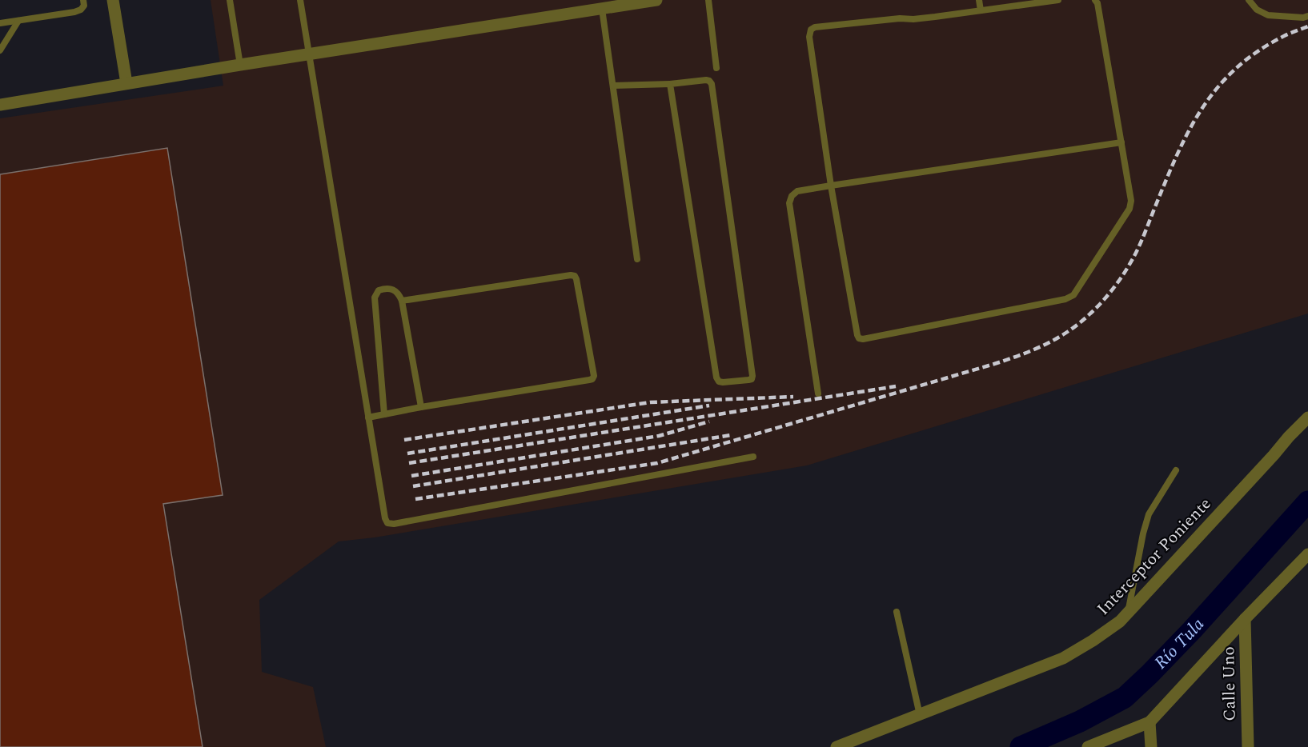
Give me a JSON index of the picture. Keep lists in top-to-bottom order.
{
  "streets": {
    "street": ["Interceptor Poniente", "Calle Uno"]
  },
  "water": ["Río Tula"]
}
